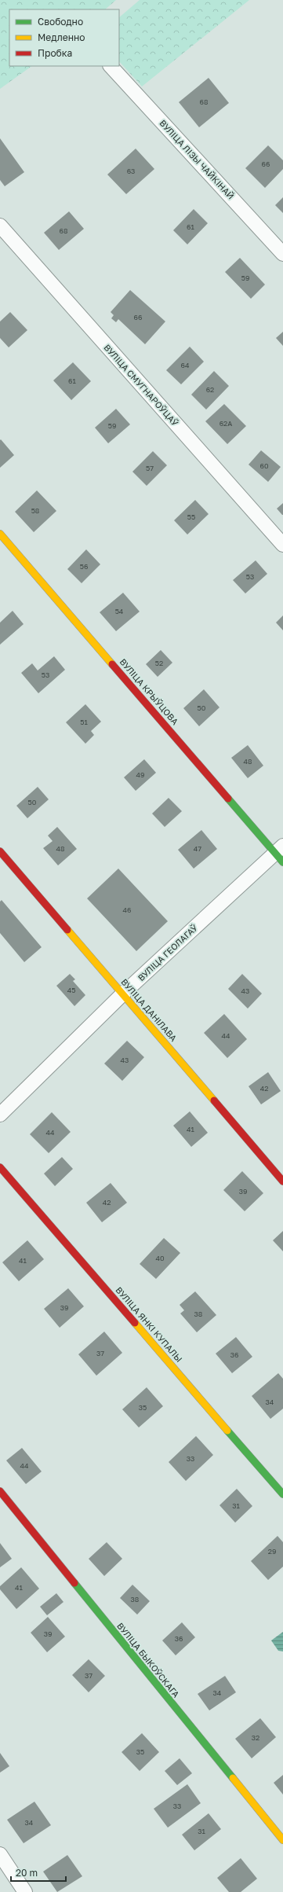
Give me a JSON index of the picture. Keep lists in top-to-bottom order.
{
  "streets": {
    "street": [
      "ВУЛІЦА ЛІЗЫ ЧАЙКІНАЙ",
      "ВУЛІЦА СМУГНАРОЎЦАЎ",
      "ВУЛІЦА КРЫЎЦОВА",
      "ВУЛІЦА ГЕОЛАГАЎ",
      "ВУЛІЦА ДАНІЛАВА",
      "ВУЛІЦА ЯНКІ КУПАЛЫ",
      "ВУЛІЦА БЫКОЎСКАГА"
    ]
  },
  "crossings": [
    ["ВУЛІЦА КРЫЎЦОВА", "ВУЛІЦА ГЕОЛАГАЎ"],
    ["ВУЛІЦА ГЕОЛАГАЎ", "ВУЛІЦА ДАНІЛАВА"]
  ],
  "house_numbers": [
    "68",
    "66",
    "63",
    "61",
    "68",
    "59",
    "66",
    "64",
    "61",
    "62",
    "62А",
    "59",
    "60",
    "57",
    "58",
    "55",
    "56",
    "53",
    "54",
    "52",
    "53",
    "50",
    "51",
    "48",
    "49",
    "50",
    "48",
    "47",
    "46",
    "45",
    "43",
    "44",
    "43",
    "42",
    "41",
    "44",
    "39",
    "42",
    "40",
    "41",
    "39",
    "38",
    "37",
    "36",
    "34",
    "35",
    "33",
    "44",
    "31",
    "29",
    "41",
    "38",
    "39",
    "36",
    "37",
    "34",
    "32",
    "35",
    "33",
    "34",
    "31"
  ],
  "legend": ["Свободно", "Медленно", "Пробка"],
  "scale_bar": "20 m"
}
